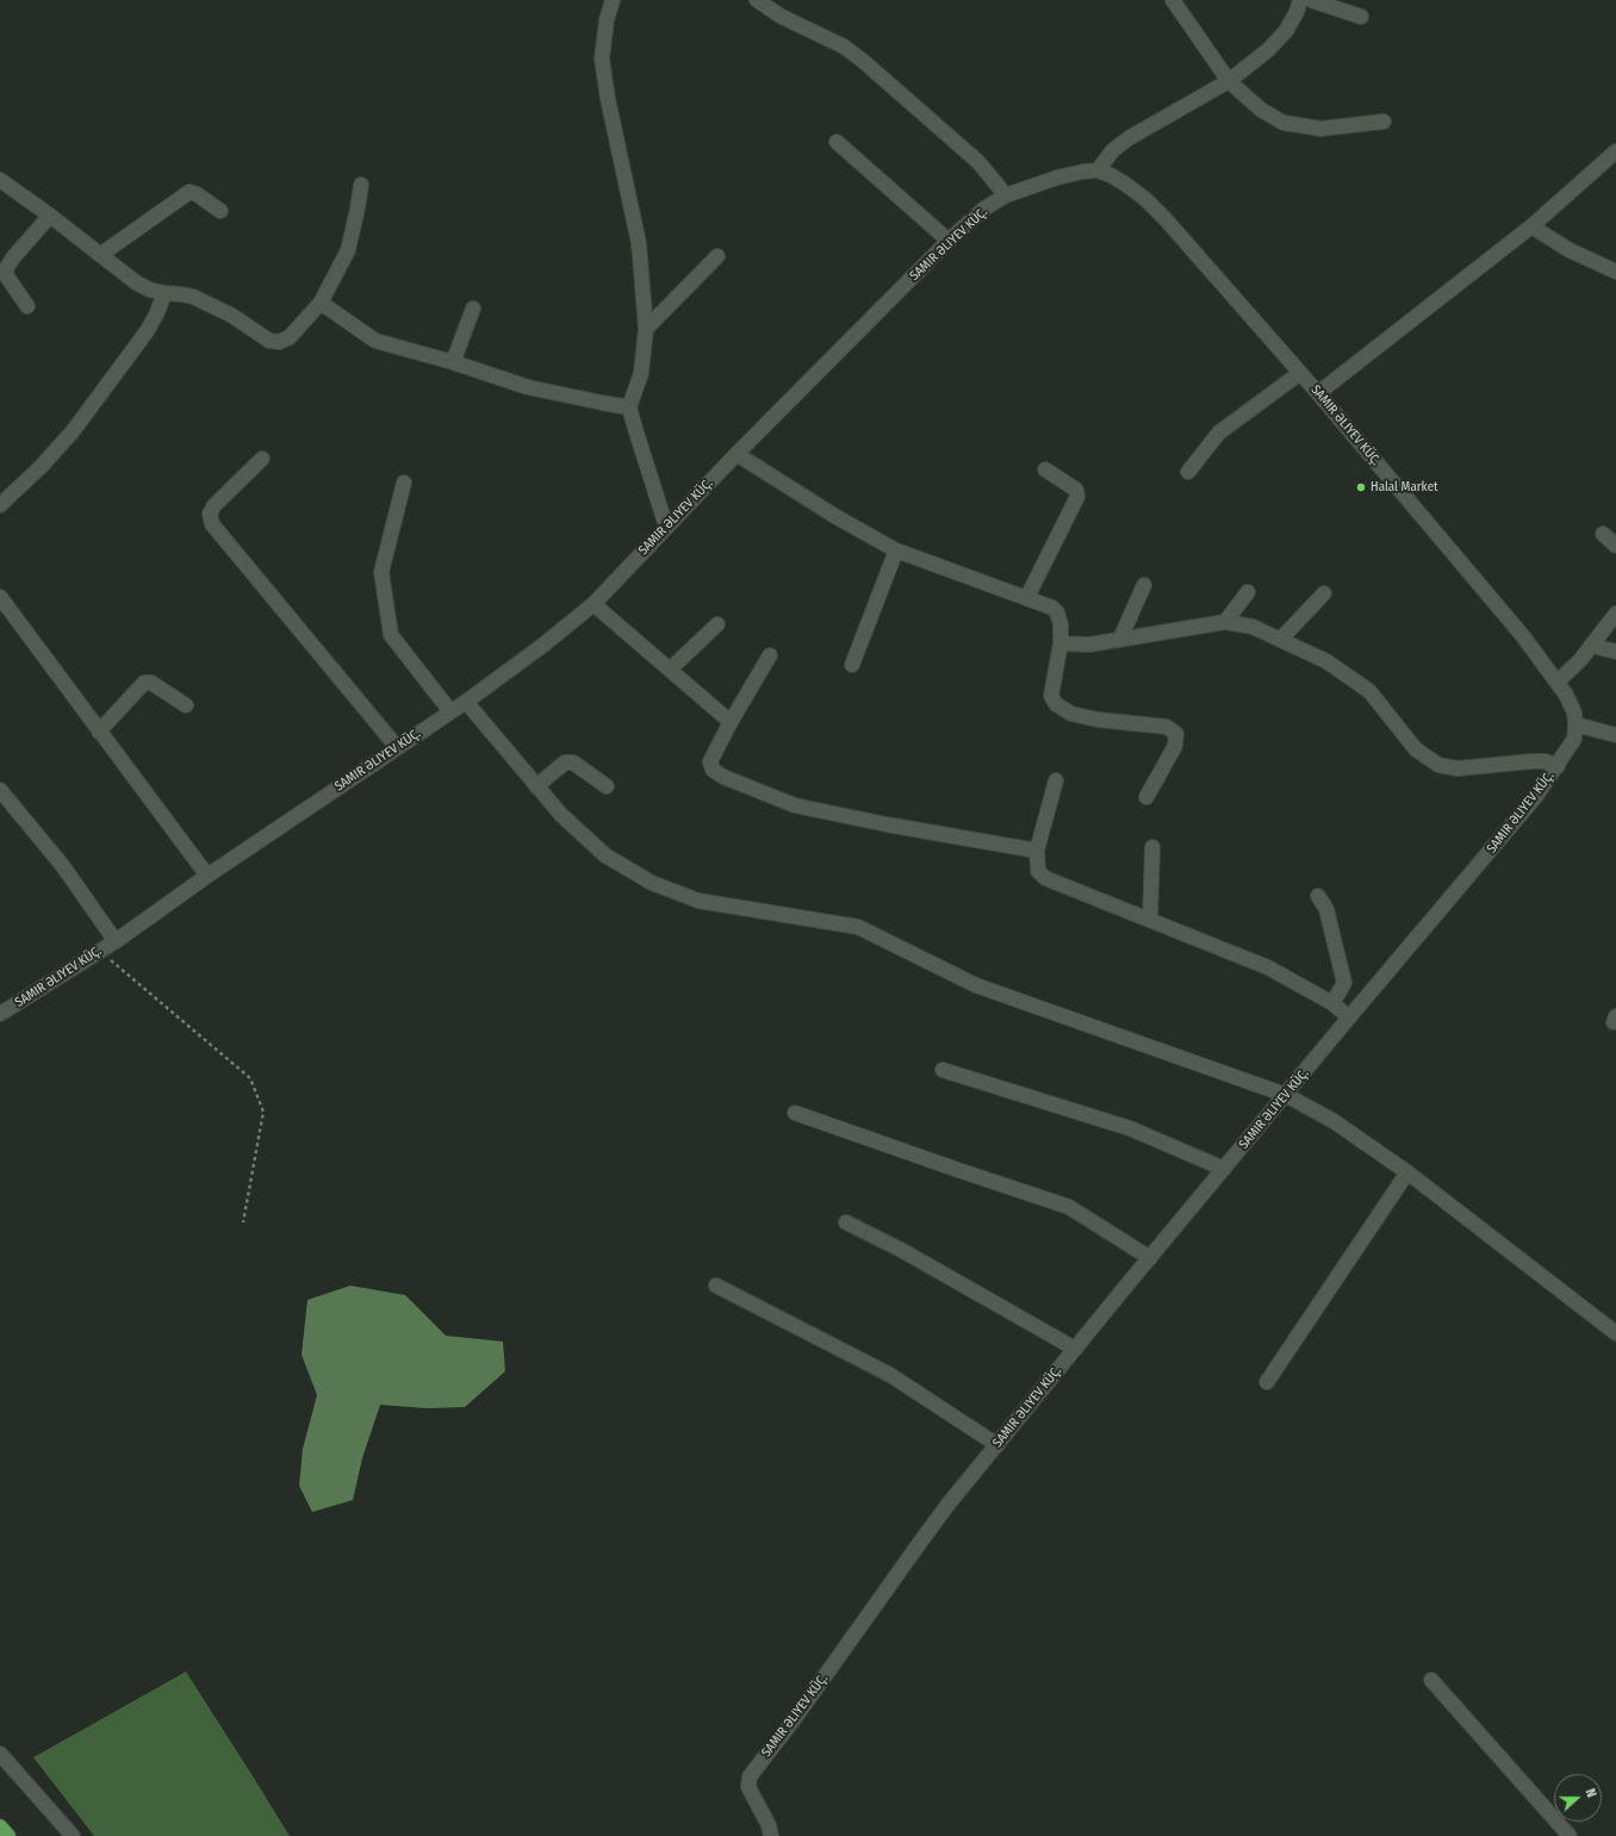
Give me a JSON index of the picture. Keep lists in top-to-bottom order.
{
  "streets": {
    "street": ["SAMIR ƏLIYEV KÜÇ."]
  },
  "places": ["Halal Market"],
  "north": "right"
}
